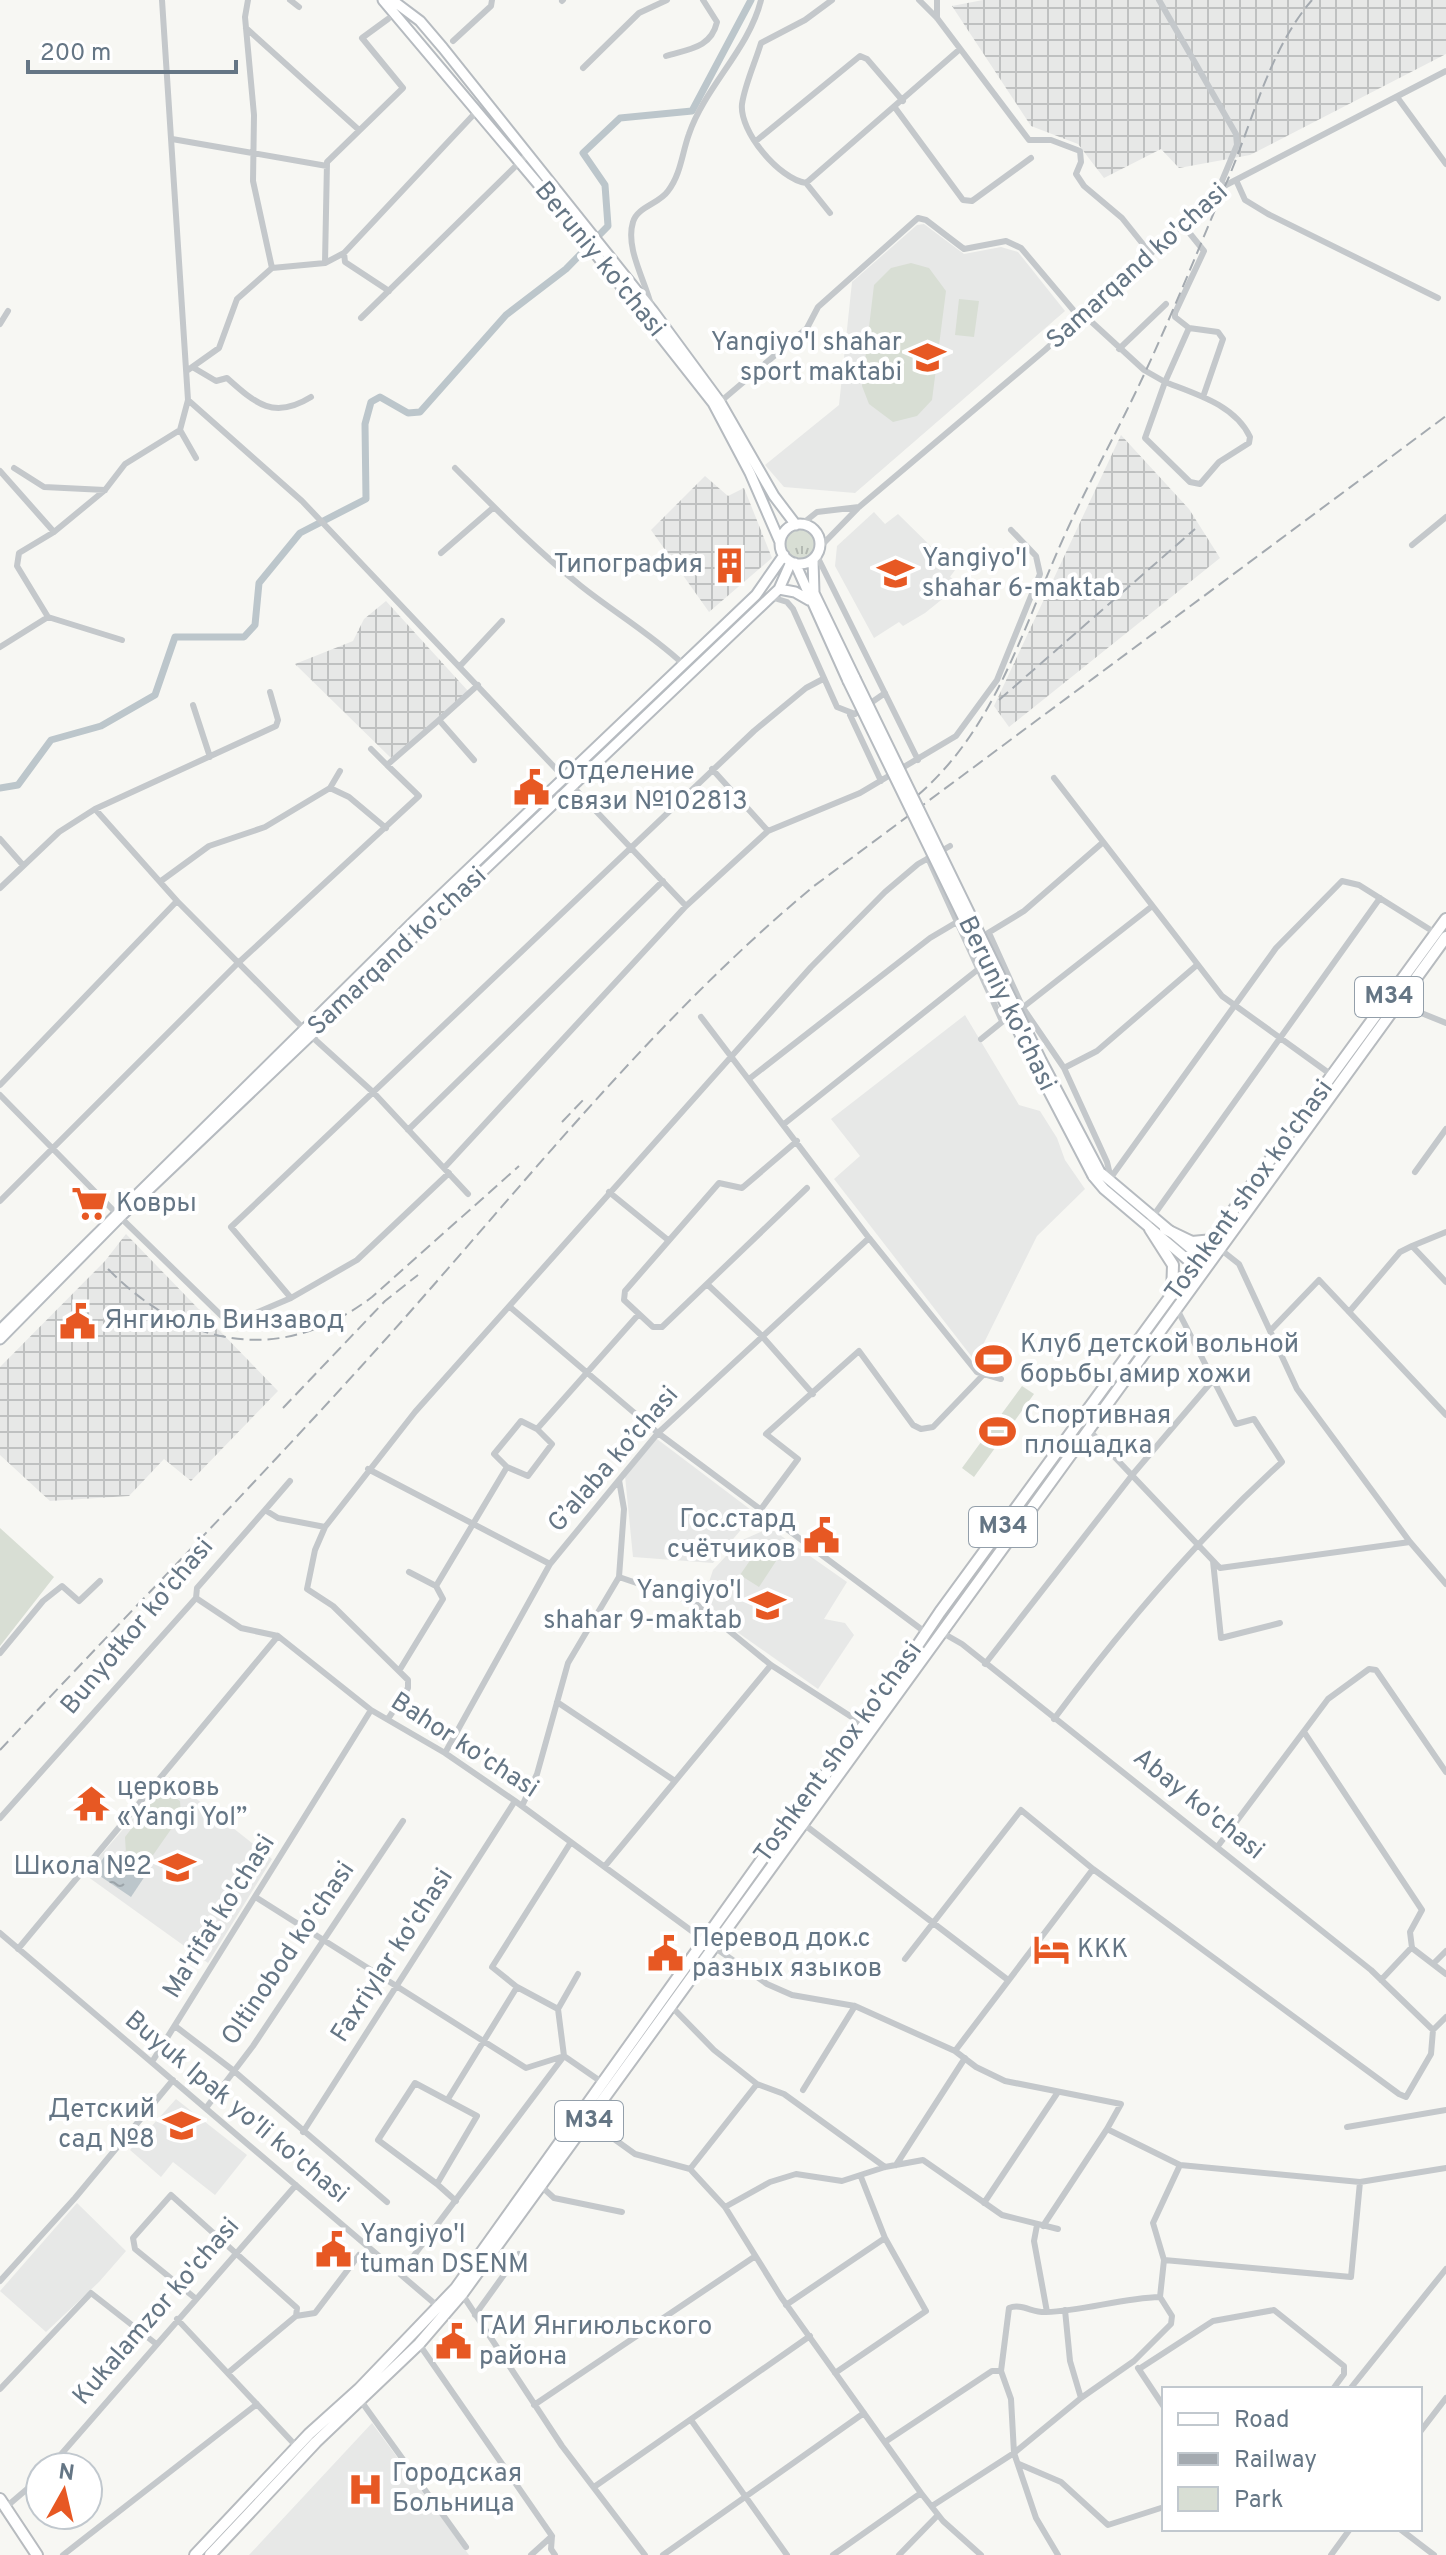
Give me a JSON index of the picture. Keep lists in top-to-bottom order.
{
  "streets": {
    "main road": [
      "Beruniy ko'chasi",
      "Samarqand ko'chasi",
      "M34",
      "Toshkent shox ko'chasi"
    ],
    "street": [
      "G’alaba ko’chasi",
      "Bunyotkor ko'chasi",
      "Bahor ko'chasi",
      "Abay ko'chasi",
      "Ma'rifat ko'chasi",
      "Oltinobod ko'chasi",
      "Faxriylar ko'chasi",
      "Buyuk Ipak yo'li ko'chasi",
      "Kukalamzor ko'chasi"
    ]
  },
  "crossings": [
    ["Beruniy ko'chasi", "Samarqand ko'chasi"],
    ["Beruniy ko'chasi", "Toshkent shox ko'chasi"],
    ["M34", "Toshkent shox ko'chasi"],
    ["M34", "Abay ko'chasi"],
    ["Toshkent shox ko'chasi", "Bahor ko'chasi"],
    ["Toshkent shox ko'chasi", "Abay ko'chasi"],
    ["Toshkent shox ko'chasi", "Buyuk Ipak yo'li ko'chasi"],
    ["G’alaba ko’chasi", "Bahor ko'chasi"],
    ["Bunyotkor ko'chasi", "Bahor ko'chasi"],
    ["Bahor ko'chasi", "Ma'rifat ko'chasi"],
    ["Bahor ko'chasi", "Faxriylar ko'chasi"],
    ["Ma'rifat ko'chasi", "Buyuk Ipak yo'li ko'chasi"],
    ["Oltinobod ko'chasi", "Buyuk Ipak yo'li ko'chasi"],
    ["Buyuk Ipak yo'li ko'chasi", "Kukalamzor ko'chasi"]
  ],
  "places": {
    "school or university": [
      "Yangiyo'l shahar sport maktabi",
      "Yangiyo'l shahar 6-maktab",
      "Yangiyo'l shahar 9-maktab",
      "Школа №2",
      "Детский сад №8"
    ],
    "building": ["Типография"],
    "public building": [
      "Отделение связи №102813",
      "Янгиюль Винзавод",
      "Гос.стард счётчиков",
      "Перевод док.с разных языков",
      "Yangiyo'l tuman DSENM",
      "ГАИ Янгиюльского района"
    ],
    "supermarket": ["Ковры"],
    "sports": ["Клуб детской вольной борьбы амир хожи", "Спортивная площадка"],
    "temple": ["церковь «Yangi Yol”"],
    "hotel": ["ККК"],
    "hospital": ["Городская Больница"]
  },
  "legend": ["Road", "Railway", "Park"],
  "scale_bar": "200 m",
  "north": "top"
}
